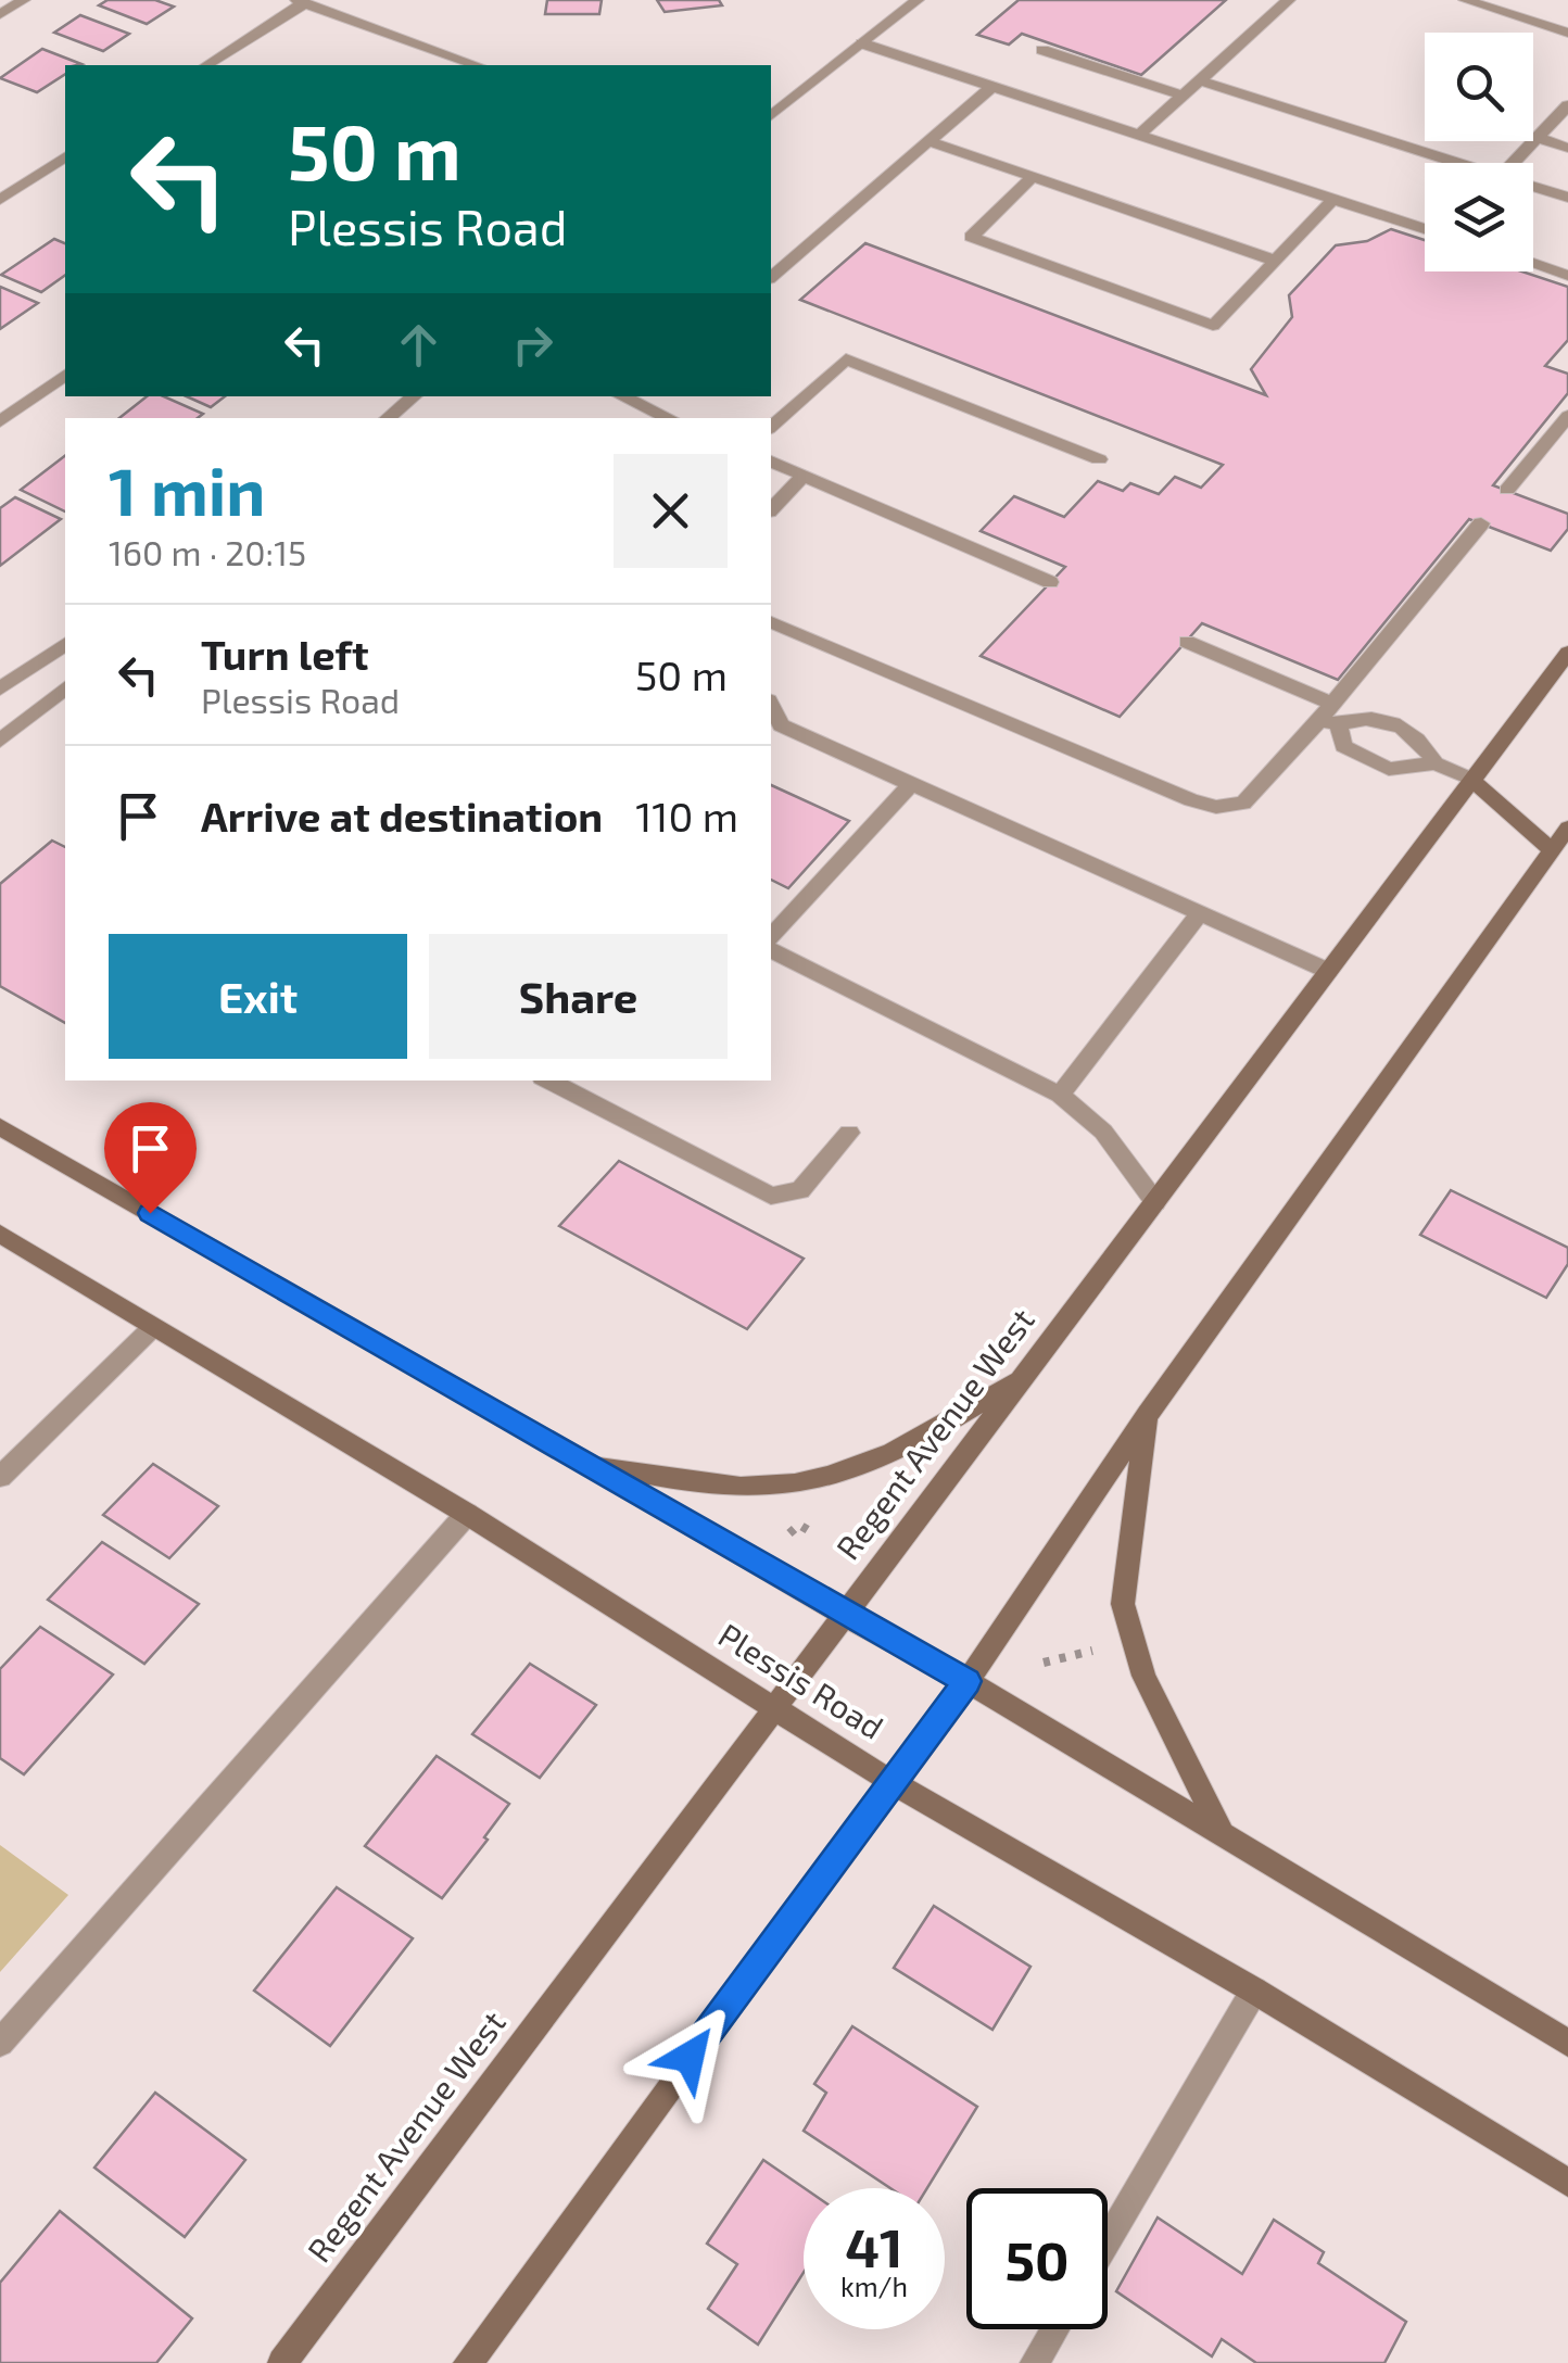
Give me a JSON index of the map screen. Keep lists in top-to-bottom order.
{
  "streets": {
    "main road": ["Regent Avenue West", "Plessis Road"]
  },
  "crossings": [
    ["Regent Avenue West", "Plessis Road"]
  ],
  "page": {
    "turn": ["50 m", "Plessis Road"],
    "heading": ["1 min", "160 m · 20:15"],
    "list": [
      {
        "name": "Turn left",
        "note": "Plessis Road",
        "value": "50 m"
      },
      {
        "name": "Arrive at destination",
        "value": "110 m"
      }
    ],
    "buttons": ["Exit", "Share"],
    "speed": "41 km/h",
    "limit": "50"
  }
}
